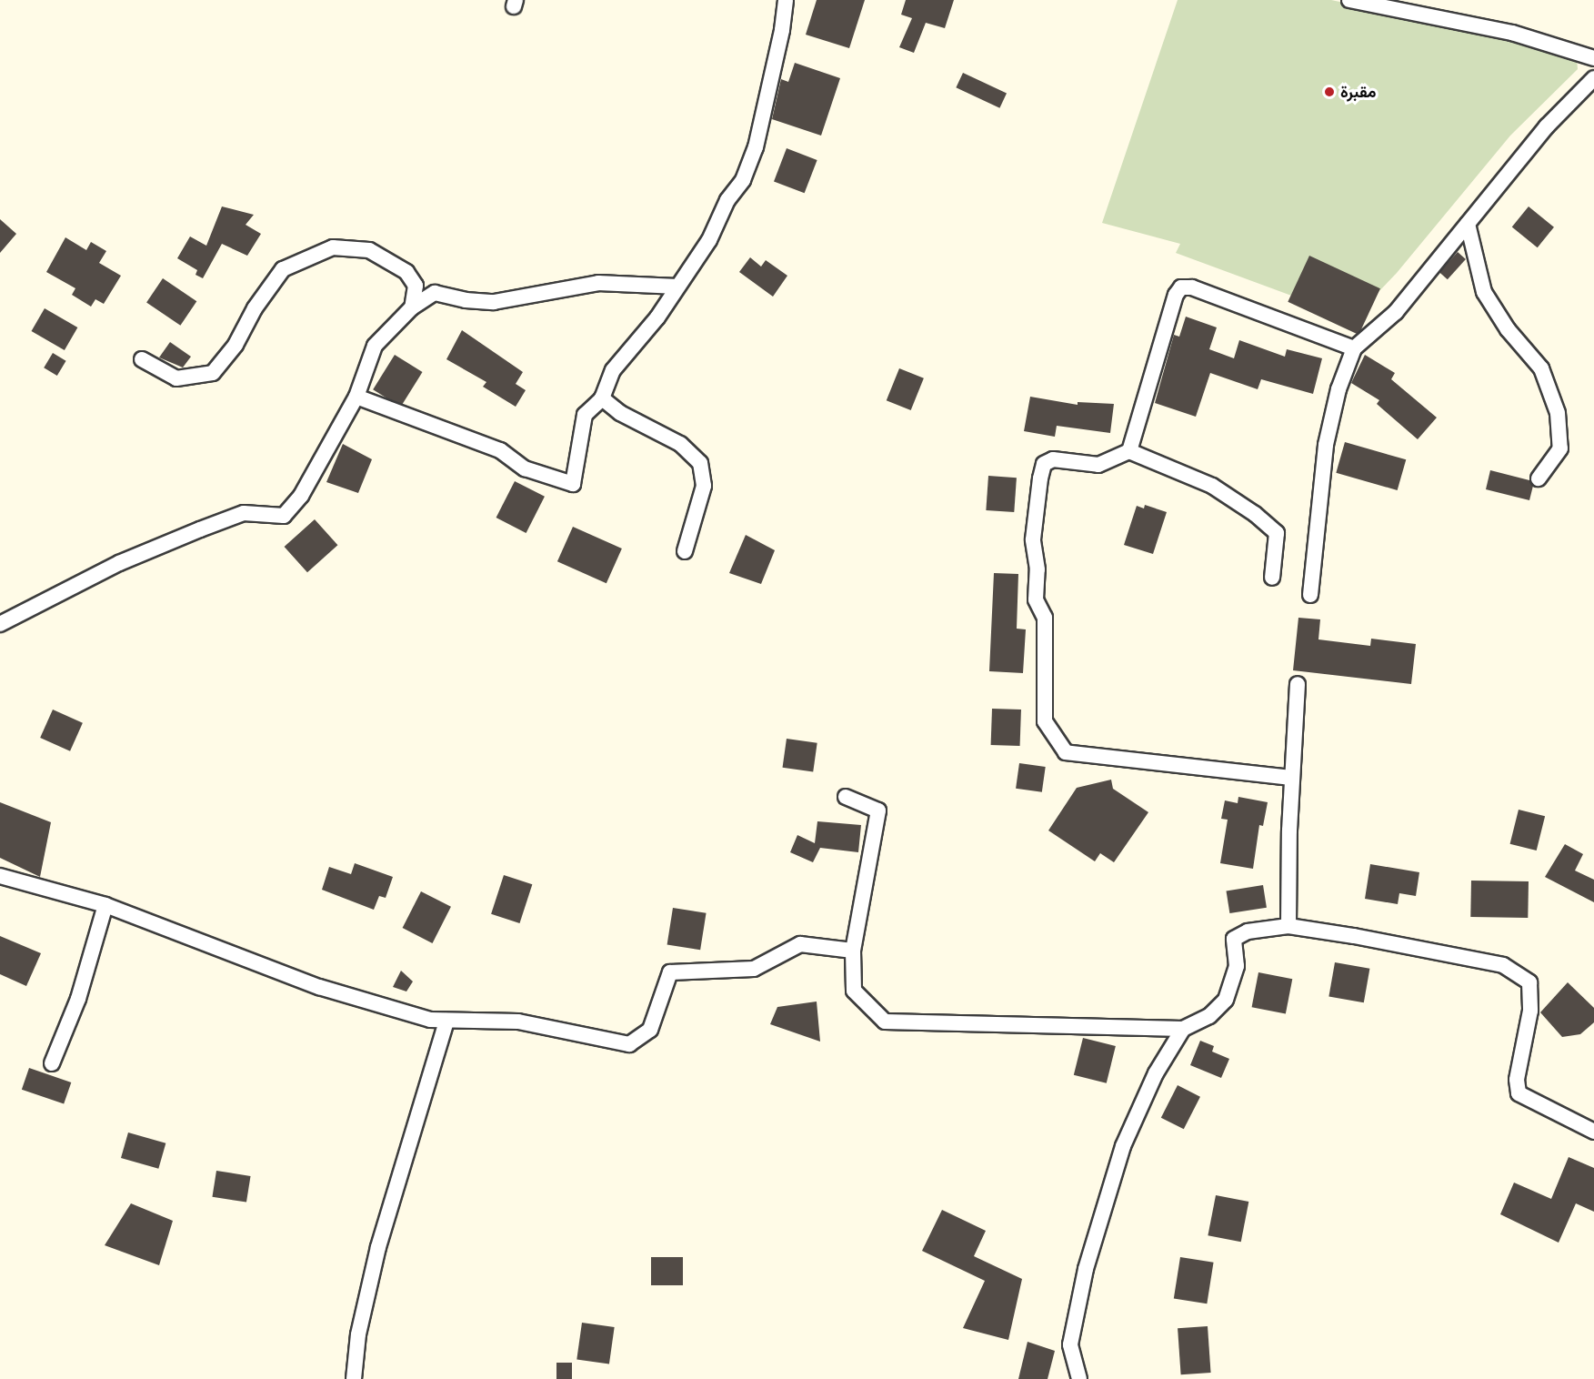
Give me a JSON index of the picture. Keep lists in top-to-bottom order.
{
  "places": ["مقبرة"]
}
